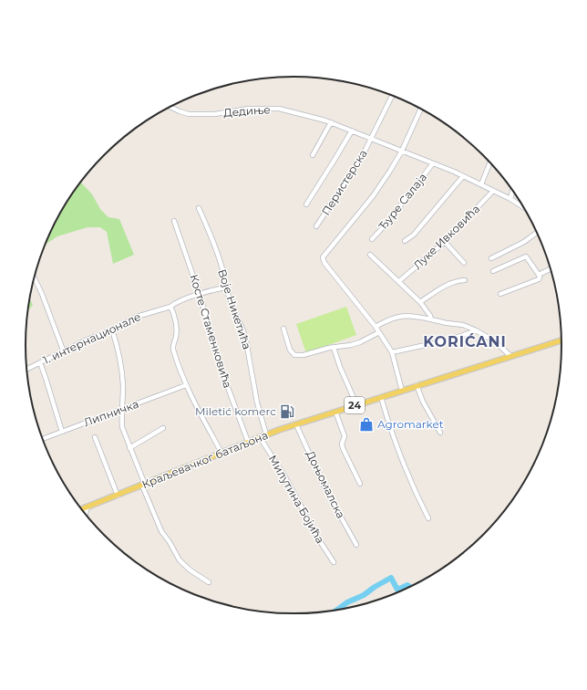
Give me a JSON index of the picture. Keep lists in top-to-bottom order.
{
  "streets": {
    "main road": ["24", "Краљевачког батаљона"],
    "street": [
      "Дедиње",
      "Перистерска",
      "Ђуре Салаја",
      "Луке Ивковића",
      "Воје Никетића",
      "Косте Стаменковића",
      "1. интернационале",
      "Липничка",
      "Доњомалска",
      "Милутина Бојића"
    ]
  },
  "crossings": [
    ["Дедиње", "Перистерска"],
    ["Дедиње", "Ђуре Салаја"],
    ["Дедиње", "Луке Ивковића"],
    ["Воје Никетића", "1. интернационале"],
    ["Воје Никетића", "Краљевачког батаљона"],
    ["Косте Стаменковића", "1. интернационале"],
    ["Косте Стаменковића", "Краљевачког батаљона"],
    ["Краљевачког батаљона", "Доњомалска"],
    ["Краљевачког батаљона", "Милутина Бојића"]
  ],
  "districts": ["KORIĆANI"],
  "places": {
    "fuel station": ["Miletić komerc"],
    "shop": ["Agromarket"]
  }
}
